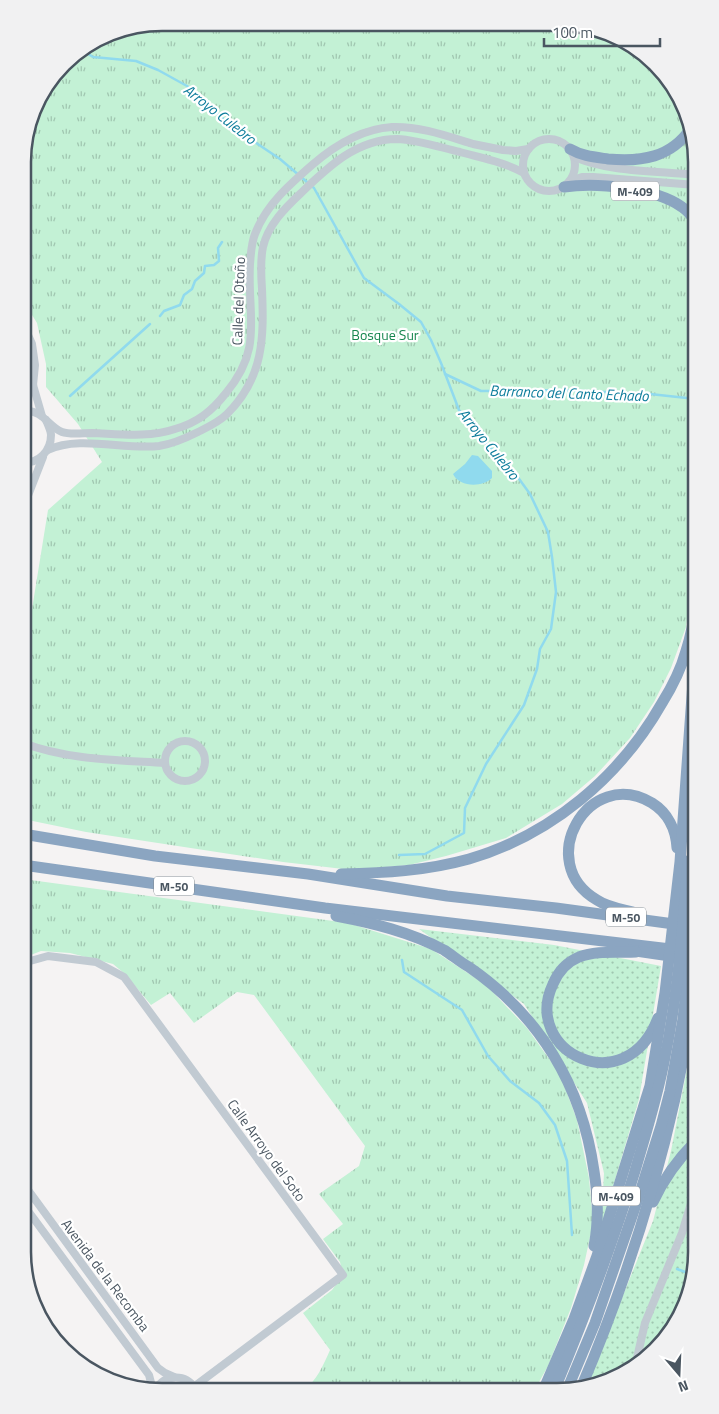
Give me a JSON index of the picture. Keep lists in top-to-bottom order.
{
  "streets": {
    "highway": ["M-409", "M-50"],
    "street": ["Calle del Otoño", "Calle Arroyo del Soto", "Avenida de la Recomba"]
  },
  "crossings": [
    ["M-409", "Calle del Otoño"]
  ],
  "water": ["Arroyo Culebro", "Barranco del Canto Echado"],
  "parks": ["Bosque Sur"],
  "scale_bar": "100 m",
  "north": "bottom"
}
